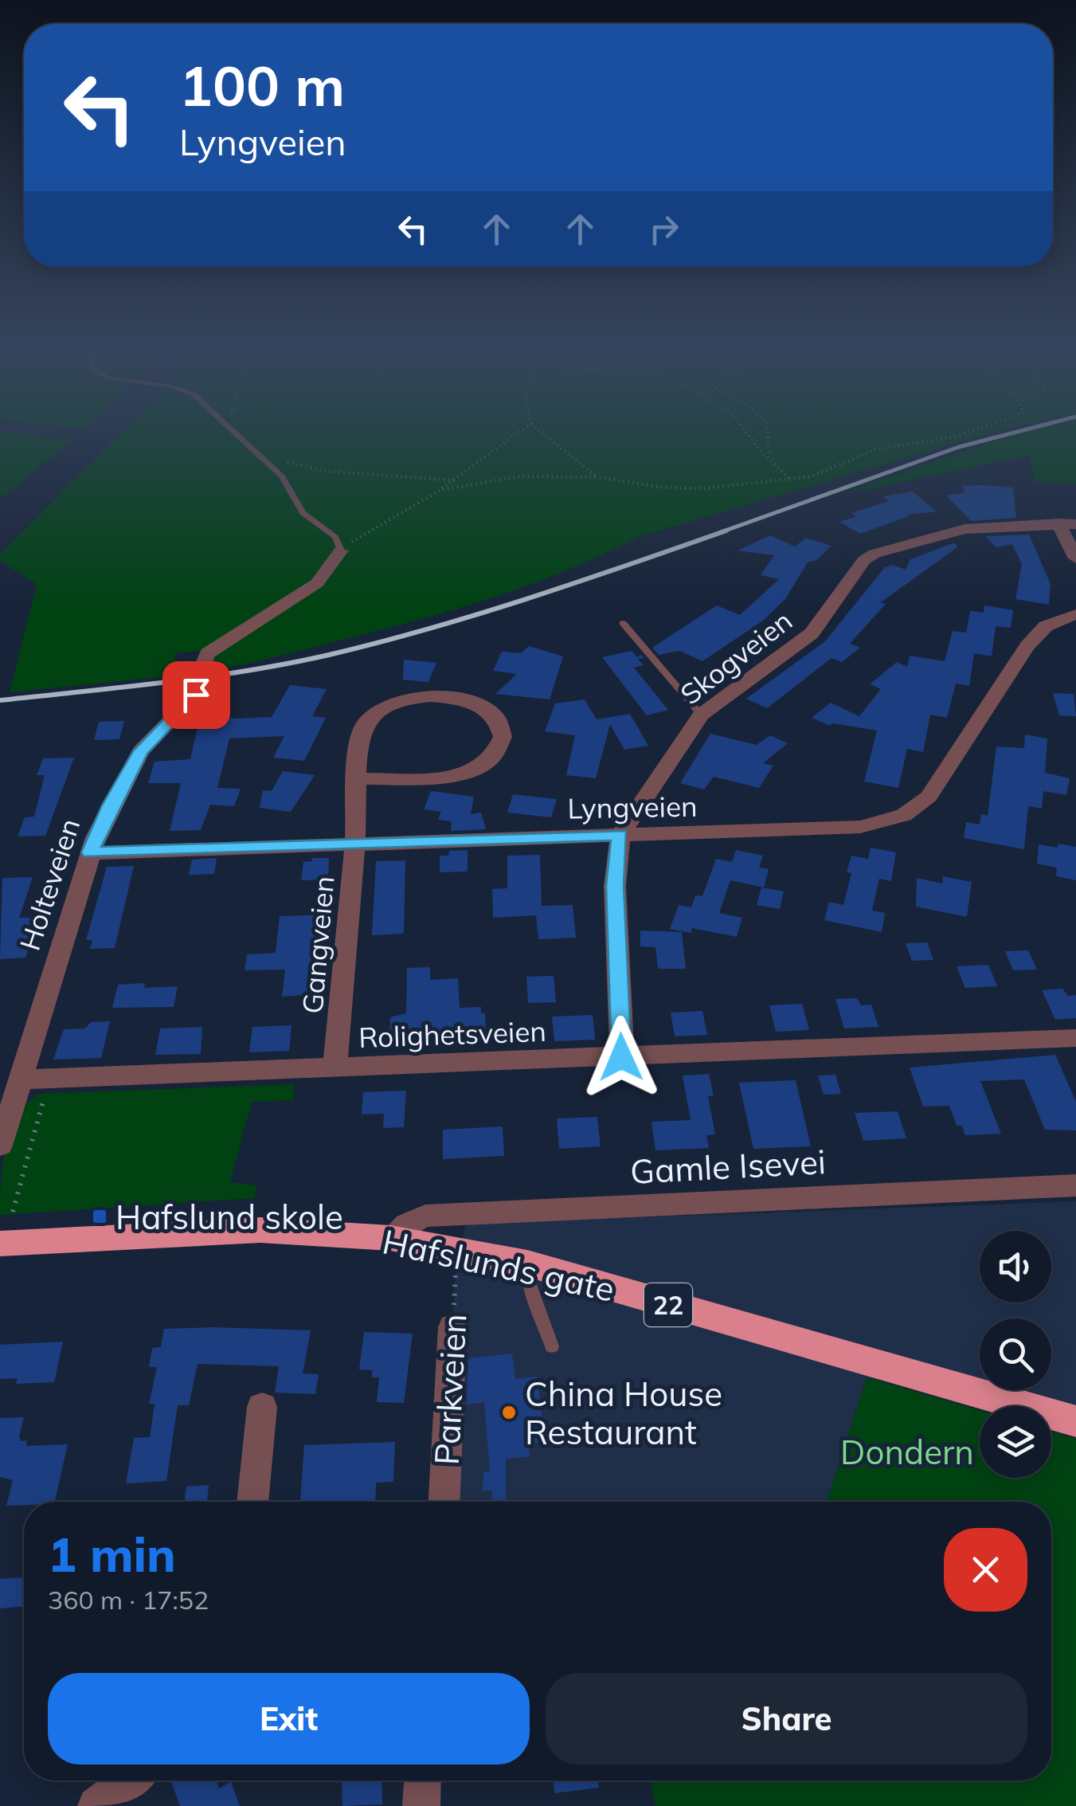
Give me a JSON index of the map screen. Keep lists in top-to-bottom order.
{
  "streets": {
    "highway": ["Hafslunds gate", "22"],
    "street": [
      "Skogveien",
      "Lyngveien",
      "Holteveien",
      "Gangveien",
      "Rolighetsveien",
      "Gamle Isevei",
      "Parkveien"
    ]
  },
  "crossings": [
    ["Skogveien", "Lyngveien"],
    ["Skogveien", "Rolighetsveien"],
    ["Lyngveien", "Holteveien"],
    ["Lyngveien", "Gangveien"],
    ["Holteveien", "Rolighetsveien"],
    ["Gangveien", "Rolighetsveien"],
    ["Gamle Isevei", "Hafslunds gate"]
  ],
  "parks": ["Dondern"],
  "places": {
    "transit": ["Hafslund skole"],
    "other": ["China House Restaurant"]
  },
  "page": {
    "turn": ["100 m", "Lyngveien"],
    "heading": ["1 min", "360 m · 17:52"],
    "buttons": ["Exit", "Share"]
  }
}
